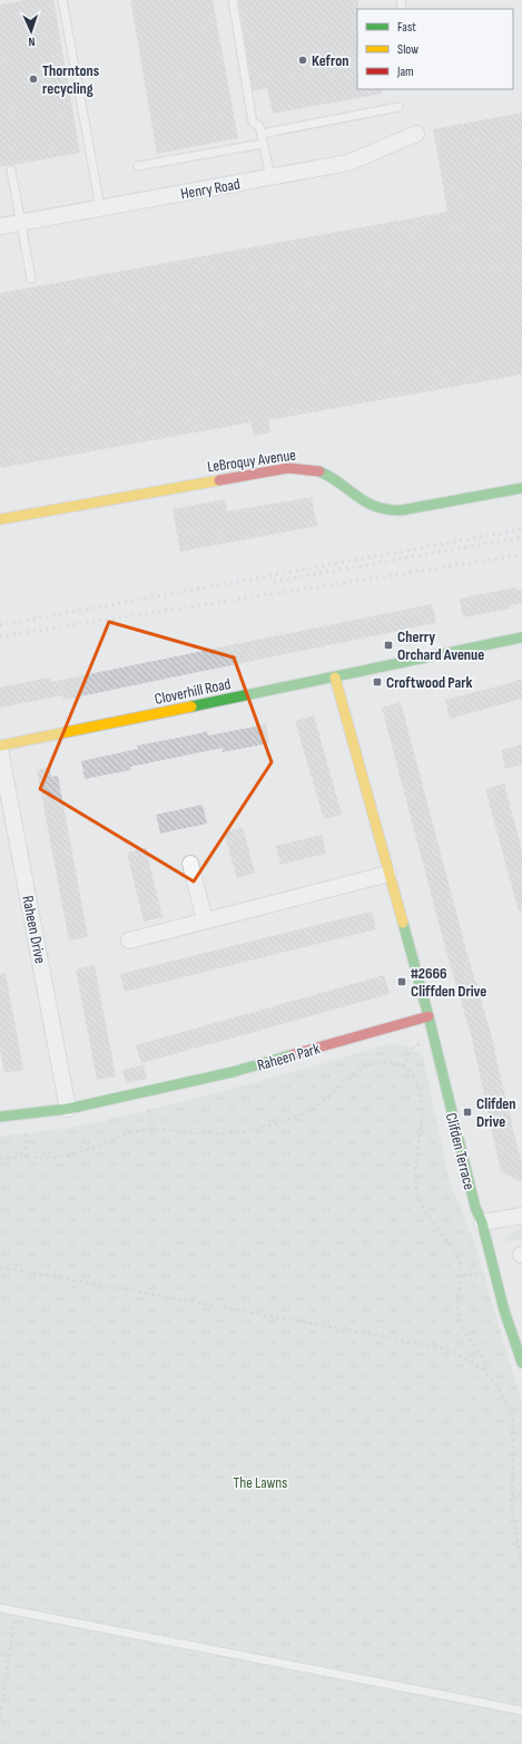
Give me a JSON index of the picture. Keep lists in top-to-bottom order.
{
  "streets": {
    "street": [
      "Henry Road",
      "LeBroquy Avenue",
      "Cloverhill Road",
      "Raheen Drive",
      "Raheen Park",
      "Clifden Terrace"
    ]
  },
  "crossings": [
    ["Raheen Drive", "Raheen Park"],
    ["Raheen Park", "Clifden Terrace"]
  ],
  "parks": ["The Lawns"],
  "places": {
    "other": ["Kefron", "Thorntons recycling"],
    "transit": [
      "Cherry Orchard Avenue",
      "Croftwood Park",
      "#2666 Cliffden Drive",
      "Clifden Drive"
    ]
  },
  "legend": ["Fast", "Slow", "Jam"],
  "north": "bottom"
}
